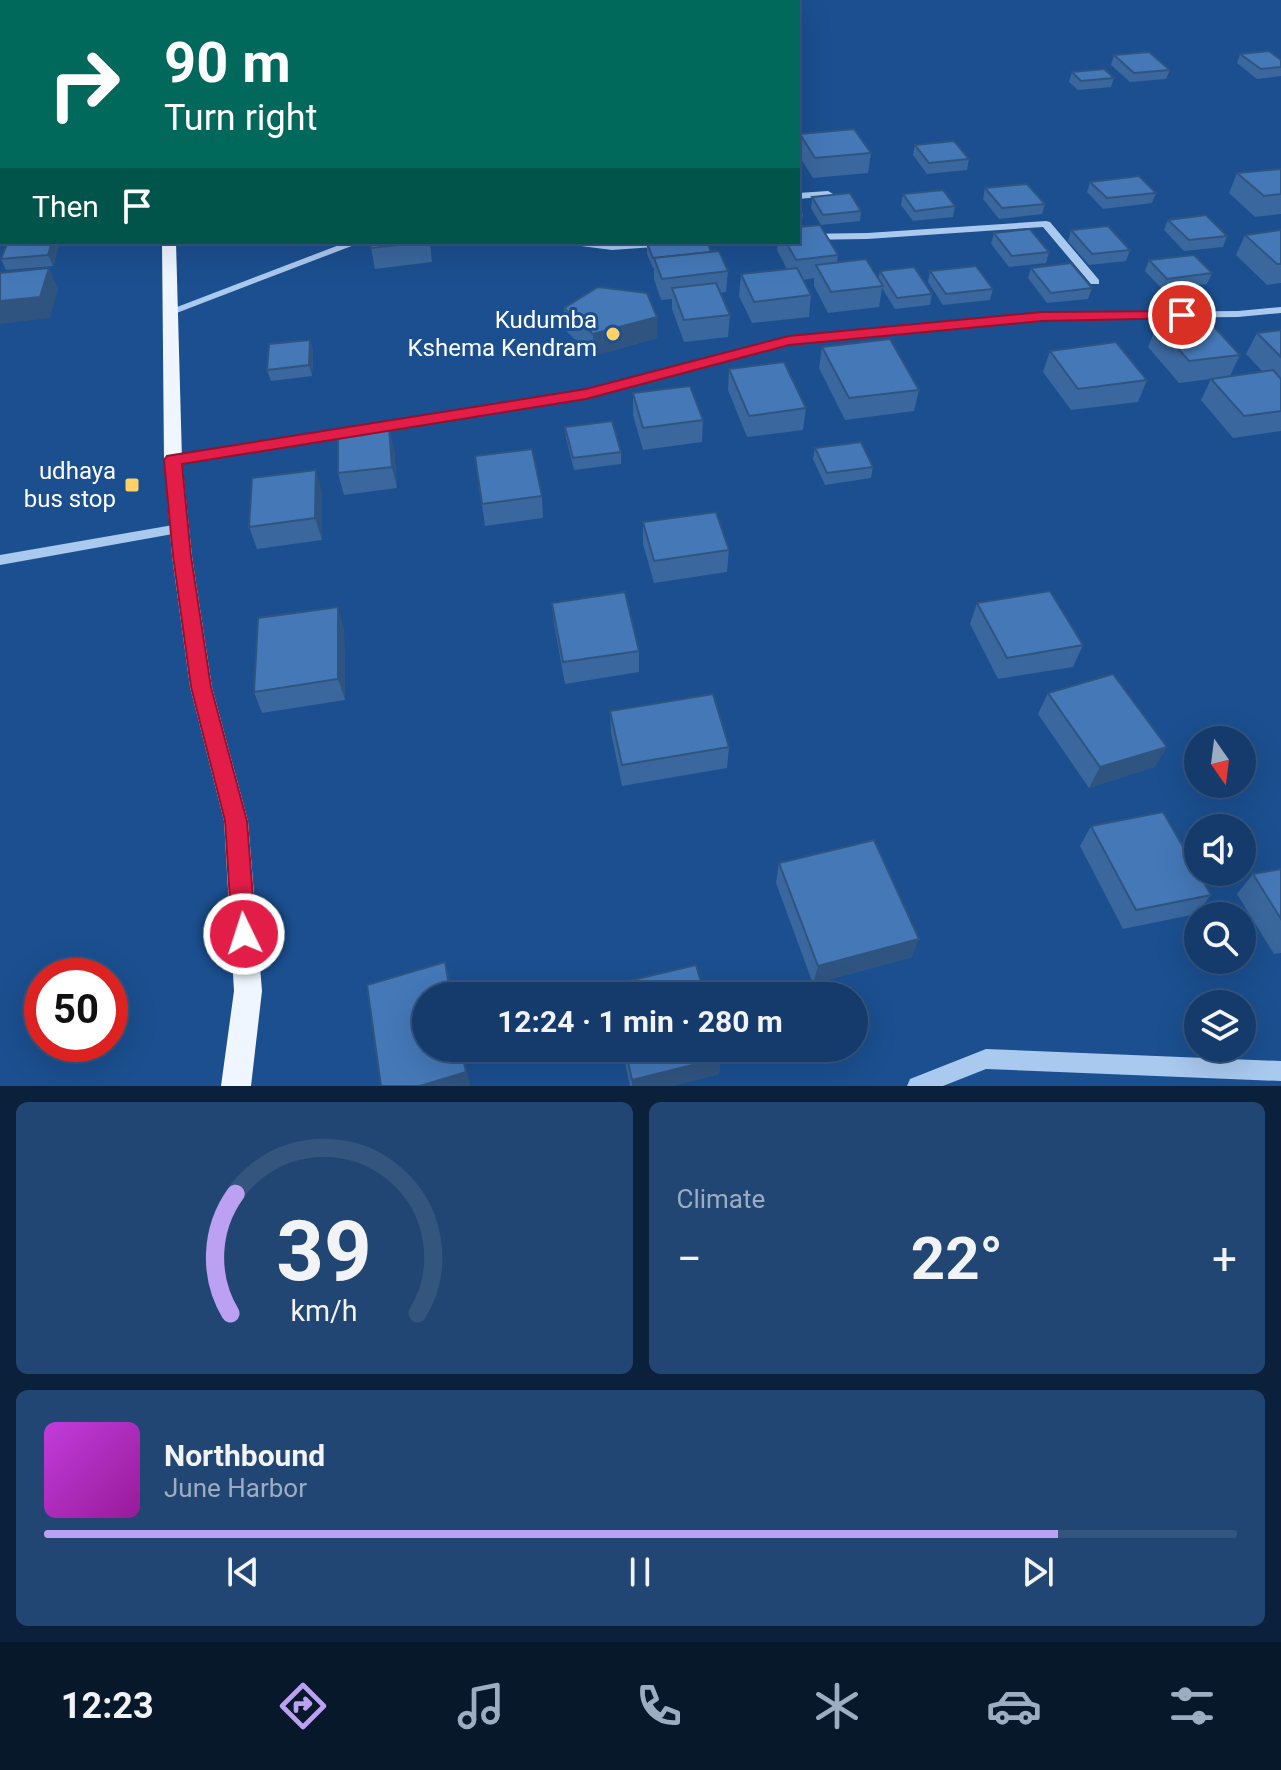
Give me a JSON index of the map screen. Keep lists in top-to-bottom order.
{
  "places": {
    "other": ["Kudumba Kshema Kendram"],
    "transit": ["udhaya bus stop"]
  },
  "north": "bottom",
  "page": {
    "turn": ["90 m", "Turn right"],
    "then": "Then",
    "limit": "50",
    "trip": "12:24 · 1 min · 280 m",
    "tile": "Climate",
    "heat": ["−", "22°", "+"],
    "song": ["Northbound", "June Harbor"],
    "tabs": "12:23",
    "gauge": ["39", "km/h"]
  }
}
